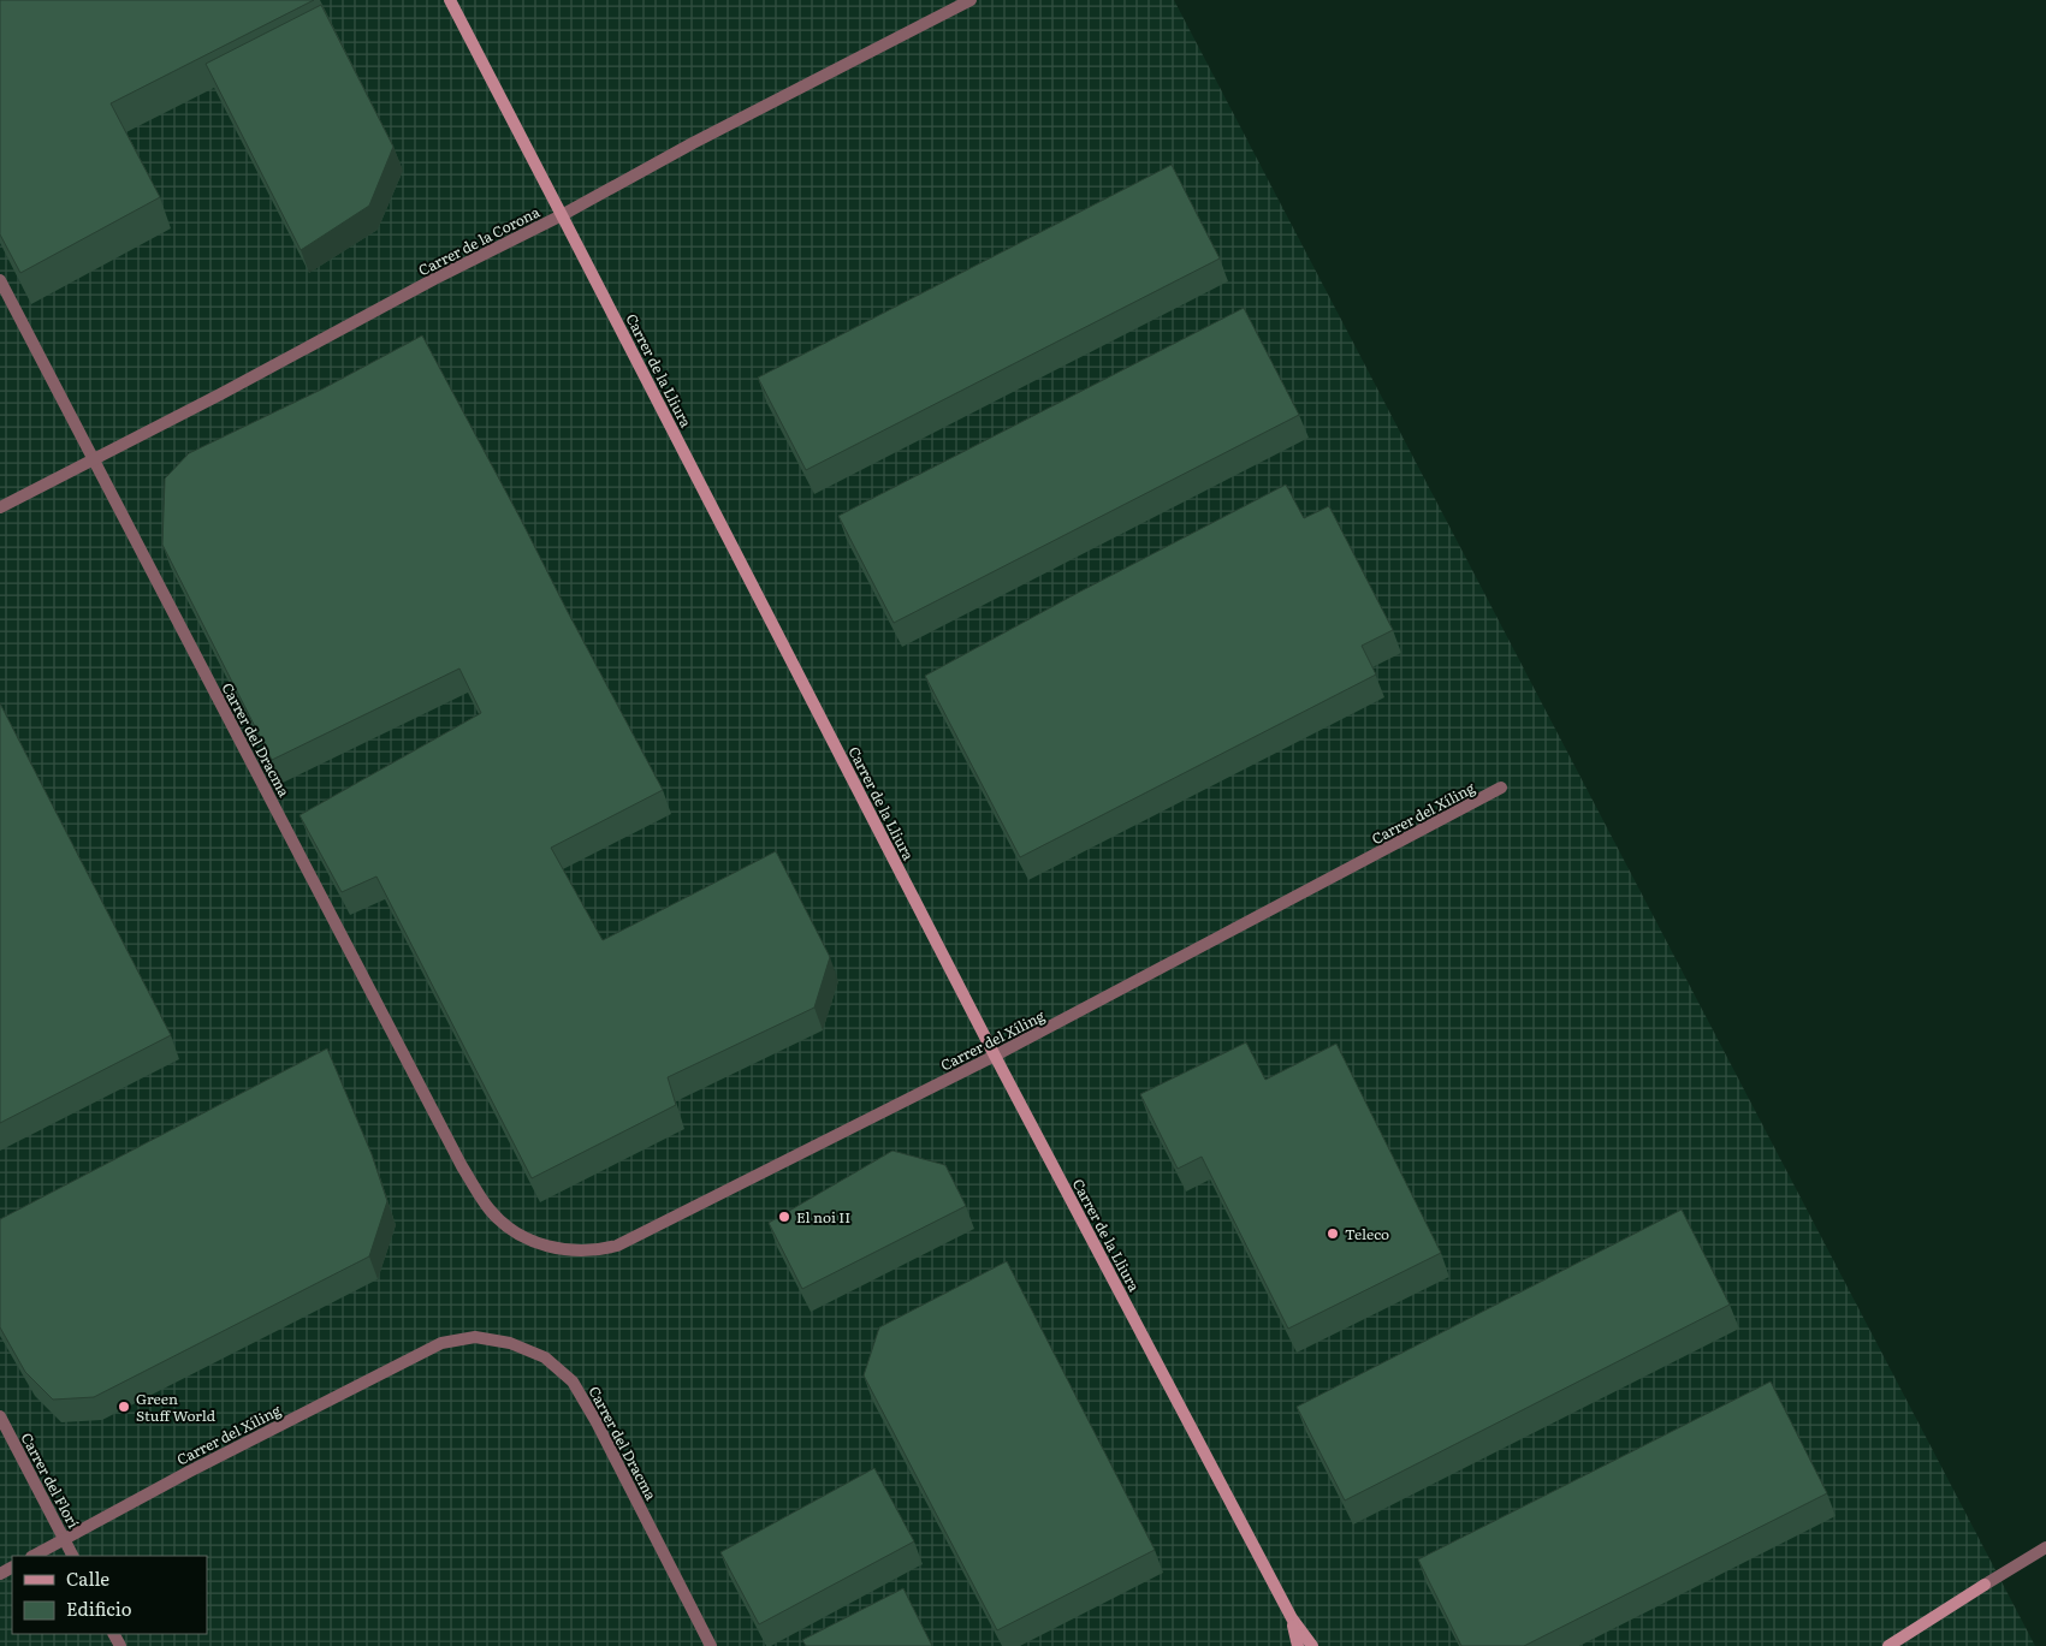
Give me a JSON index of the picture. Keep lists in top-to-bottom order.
{
  "streets": {
    "street": [
      "Carrer de la Corona",
      "Carrer de la Lliura",
      "Carrer del Dracma",
      "Carrer del Xíling",
      "Carrer del Florí"
    ]
  },
  "crossings": [
    ["Carrer de la Corona", "Carrer de la Lliura"],
    ["Carrer de la Corona", "Carrer del Dracma"],
    ["Carrer de la Lliura", "Carrer del Xíling"],
    ["Carrer del Dracma", "Carrer del Xíling"],
    ["Carrer del Xíling", "Carrer del Florí"]
  ],
  "places": ["El noi II", "Teleco", "Green Stuff World"],
  "legend": ["Calle", "Edificio"]
}
